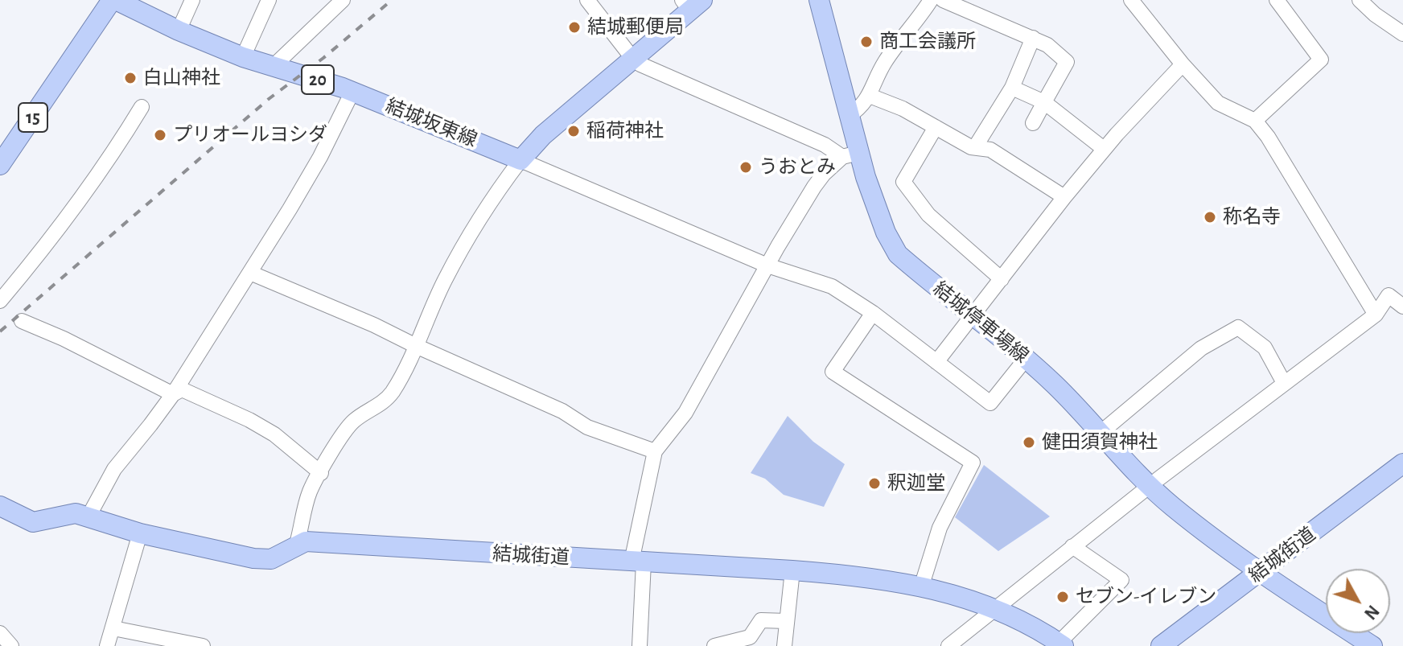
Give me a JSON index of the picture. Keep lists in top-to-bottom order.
{
  "streets": {
    "main road": [
      "20",
      "15",
      "結城坂東線",
      "結城停車場線",
      "結城街道"
    ]
  },
  "crossings": [
    ["15", "結城坂東線"],
    ["結城停車場線", "結城街道"]
  ],
  "places": [
    "結城郵便局",
    "商工会議所",
    "白山神社",
    "稲荷神社",
    "プリオールヨシダ",
    "うおとみ",
    "称名寺",
    "健田須賀神社",
    "釈迦堂",
    "セブン-イレブン"
  ],
  "north": "bottom right"
}
